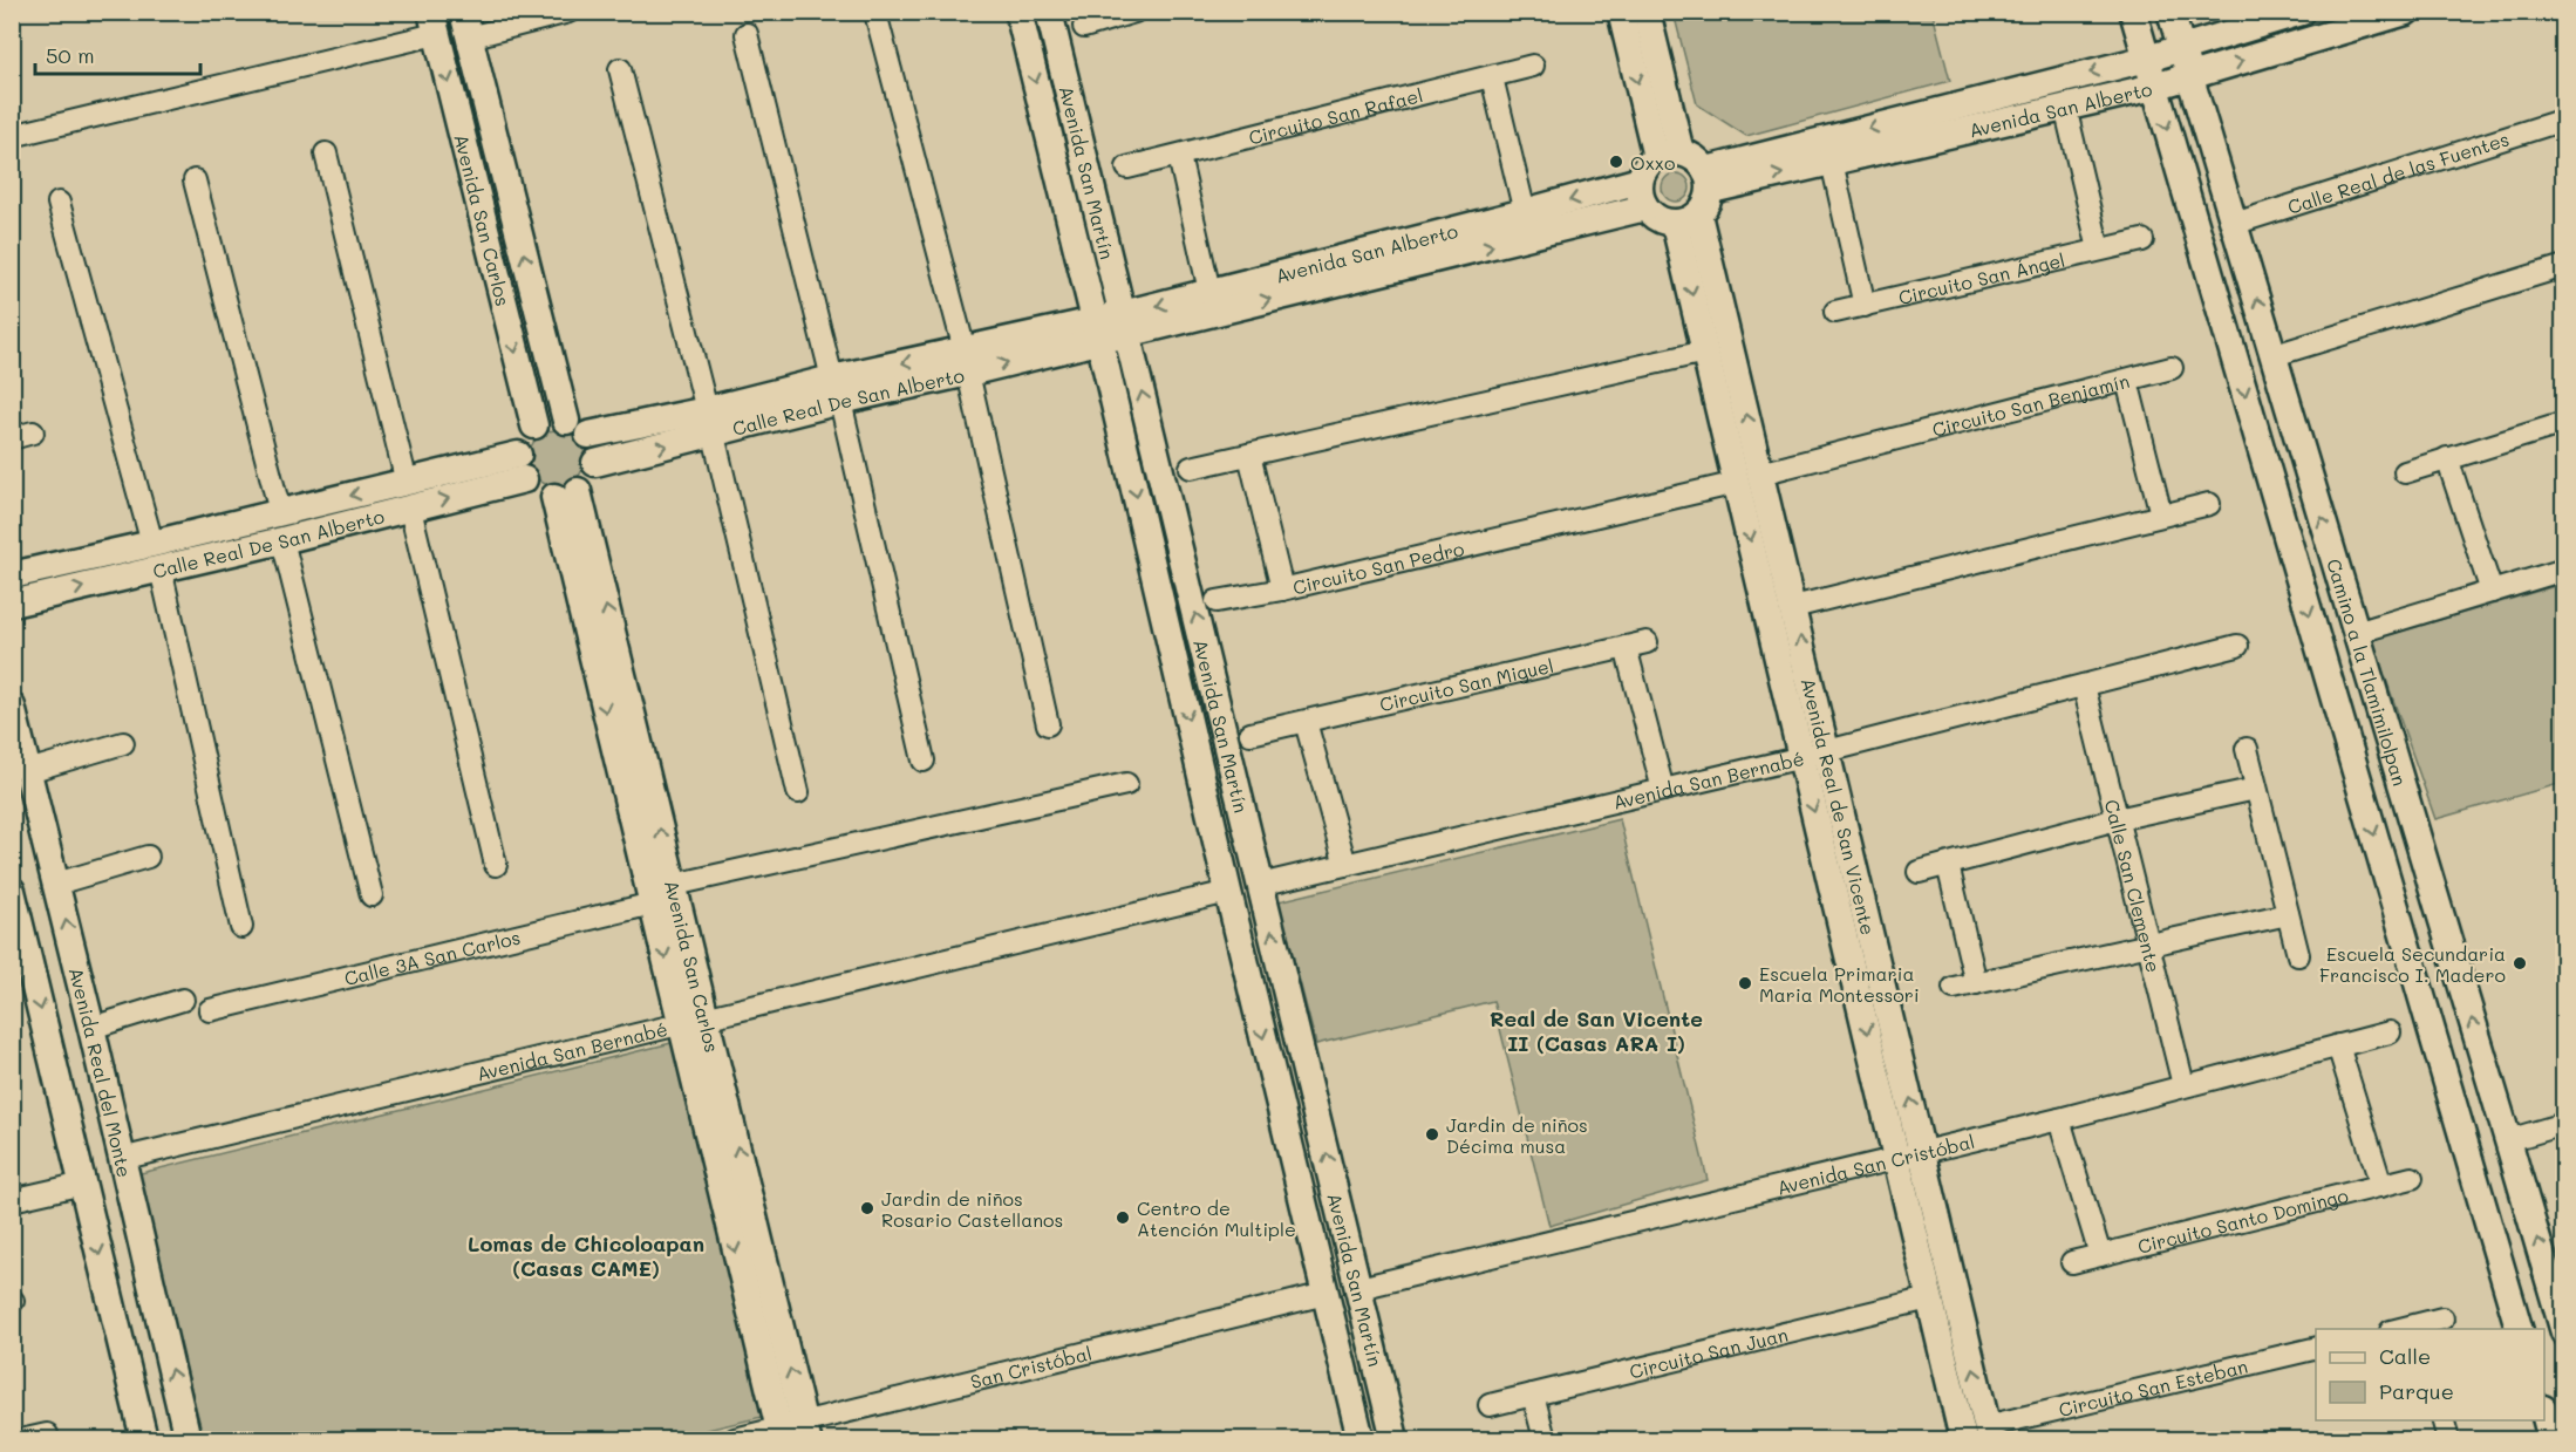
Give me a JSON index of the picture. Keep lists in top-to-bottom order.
{
  "streets": {
    "street": [
      "Avenida San Alberto",
      "Circuito San Rafael",
      "Avenida San Martín",
      "Calle Real de las Fuentes",
      "Avenida San Carlos",
      "Circuito San Ángel",
      "Calle Real De San Alberto",
      "Circuito San Benjamín",
      "Circuito San Pedro",
      "Camino a la Tlamimilolpan",
      "Circuito San Miguel",
      "Avenida San Bernabé",
      "Avenida Real de San Vicente",
      "Calle San Clemente",
      "Calle 3A San Carlos",
      "Avenida Real del Monte",
      "Avenida San Cristóbal",
      "Circuito Santo Domingo",
      "Circuito San Juan",
      "San Cristóbal",
      "Circuito San Esteban"
    ]
  },
  "crossings": [
    ["Avenida San Alberto", "Avenida San Martín"],
    ["Avenida San Alberto", "Calle Real De San Alberto"],
    ["Avenida San Alberto", "Camino a la Tlamimilolpan"],
    ["Avenida San Alberto", "Avenida Real de San Vicente"],
    ["Avenida San Martín", "Calle Real De San Alberto"],
    ["Avenida San Martín", "Avenida San Bernabé"],
    ["Avenida San Martín", "Avenida San Cristóbal"],
    ["Avenida San Martín", "San Cristóbal"],
    ["Calle Real de las Fuentes", "Camino a la Tlamimilolpan"],
    ["Avenida San Carlos", "Calle Real De San Alberto"],
    ["Avenida San Carlos", "Avenida San Bernabé"],
    ["Avenida San Carlos", "Calle 3A San Carlos"],
    ["Avenida San Carlos", "San Cristóbal"],
    ["Circuito San Benjamín", "Circuito San Pedro"],
    ["Circuito San Benjamín", "Avenida Real de San Vicente"],
    ["Circuito San Pedro", "Avenida Real de San Vicente"],
    ["Avenida San Bernabé", "Avenida Real de San Vicente"],
    ["Avenida San Bernabé", "Calle San Clemente"],
    ["Avenida San Bernabé", "Avenida Real del Monte"],
    ["Avenida Real de San Vicente", "Avenida San Cristóbal"],
    ["Avenida Real de San Vicente", "Circuito San Juan"],
    ["Avenida Real de San Vicente", "Circuito San Esteban"],
    ["Calle San Clemente", "Avenida San Cristóbal"]
  ],
  "districts": ["Real de San Vicente II (Casas ARA I)", "Lomas de Chicoloapan (Casas CAME)"],
  "places": [
    "Oxxo",
    "Escuela Secundaria Francisco I. Madero",
    "Escuela Primaria Maria Montessori",
    "Jardin de niños Décima musa",
    "Jardin de niños Rosario Castellanos",
    "Centro de Atención Multiple"
  ],
  "legend": ["Calle", "Parque"],
  "scale_bar": "50 m"
}
